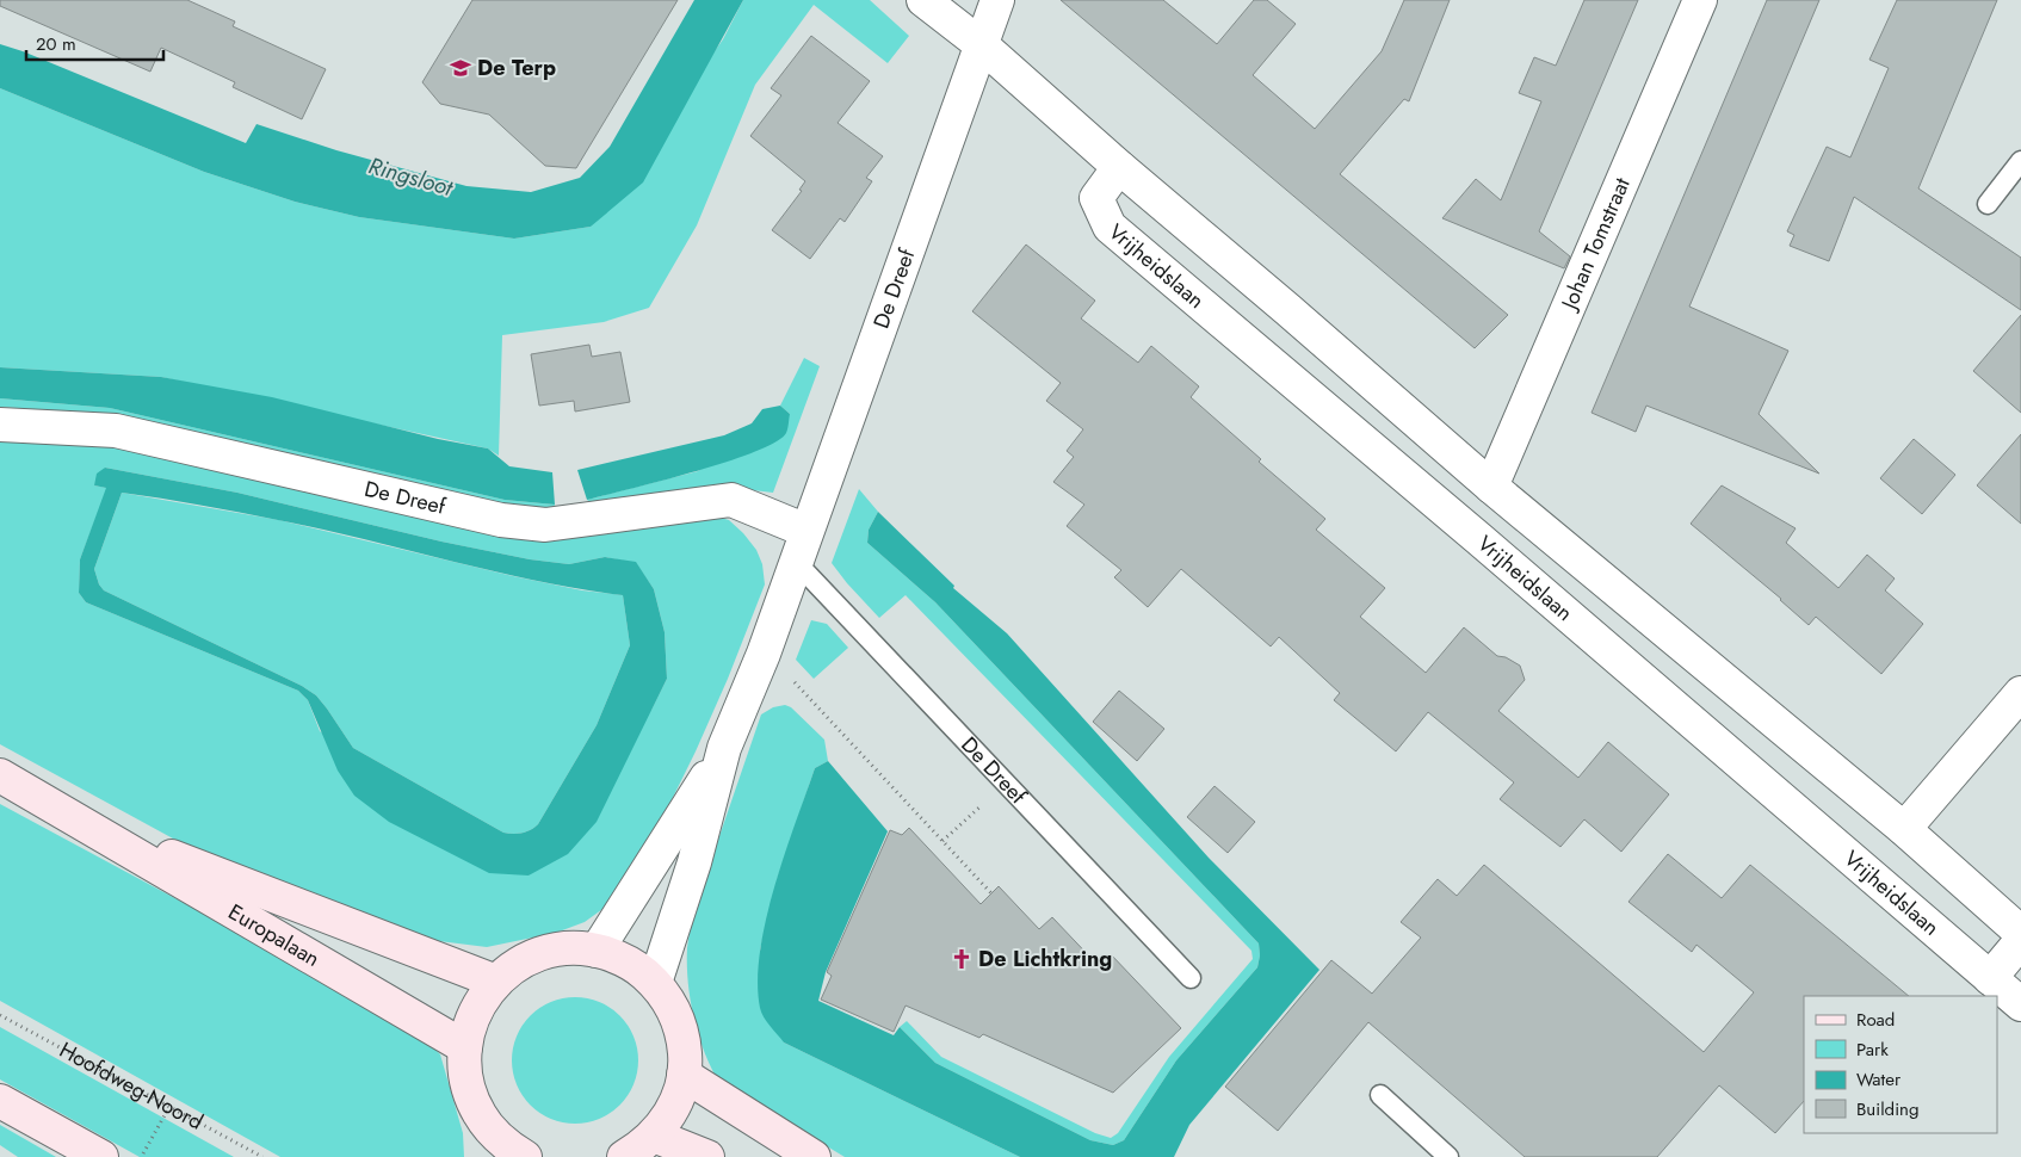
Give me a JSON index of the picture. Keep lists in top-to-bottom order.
{
  "streets": {
    "main road": ["Europalaan"],
    "street": ["Johan Tomstraat", "Vrijheidslaan", "De Dreef"],
    "path": ["Hoofdweg-Noord"]
  },
  "water": ["Ringsloot"],
  "places": {
    "school or university": ["De Terp"],
    "church": ["De Lichtkring"]
  },
  "legend": [
    "Road",
    "Park",
    "Water",
    "Building"
  ],
  "scale_bar": "20 m"
}
